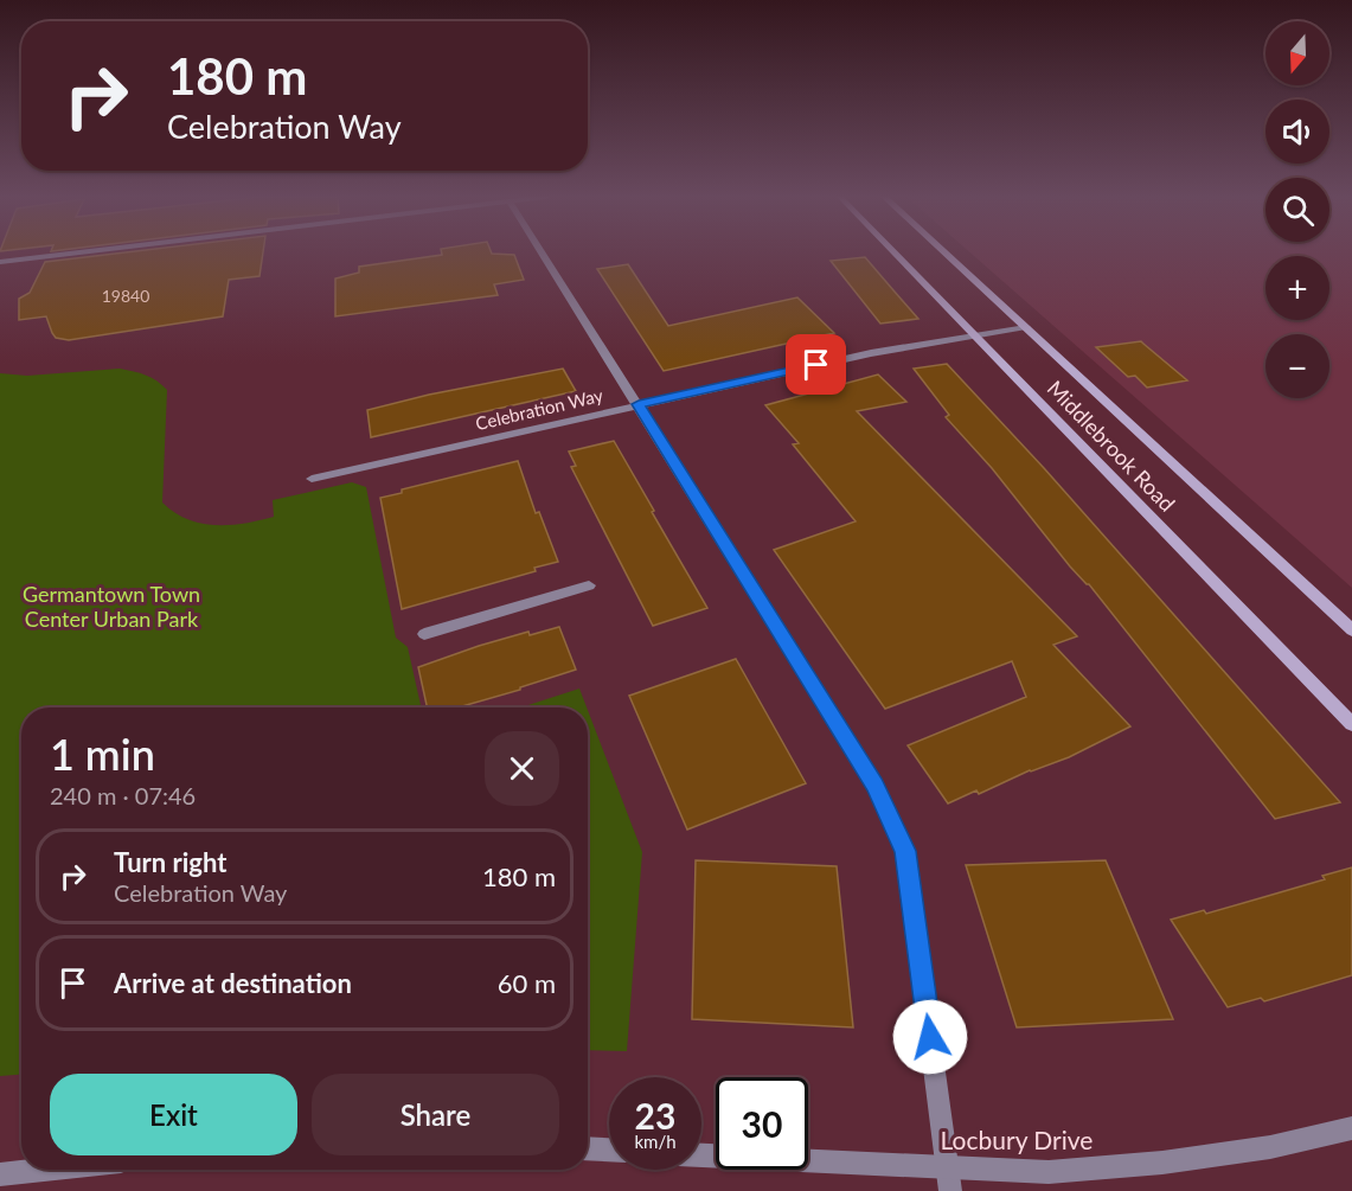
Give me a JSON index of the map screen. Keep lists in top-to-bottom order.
{
  "streets": {
    "main road": ["Middlebrook Road"],
    "street": ["Celebration Way", "Locbury Drive"]
  },
  "crossings": [
    ["Celebration Way", "Middlebrook Road"]
  ],
  "parks": ["Germantown Town Center Urban Park"],
  "house_numbers": ["19840"],
  "north": "bottom",
  "page": {
    "map_buttons": ["+", "−"],
    "turn": ["180 m", "Celebration Way"],
    "heading": ["1 min", "240 m · 07:46"],
    "list": [
      {
        "name": "Turn right",
        "note": "Celebration Way",
        "value": "180 m"
      },
      {
        "name": "Arrive at destination",
        "value": "60 m"
      }
    ],
    "buttons": ["Exit", "Share"],
    "speed": "23 km/h",
    "limit": "30"
  }
}
